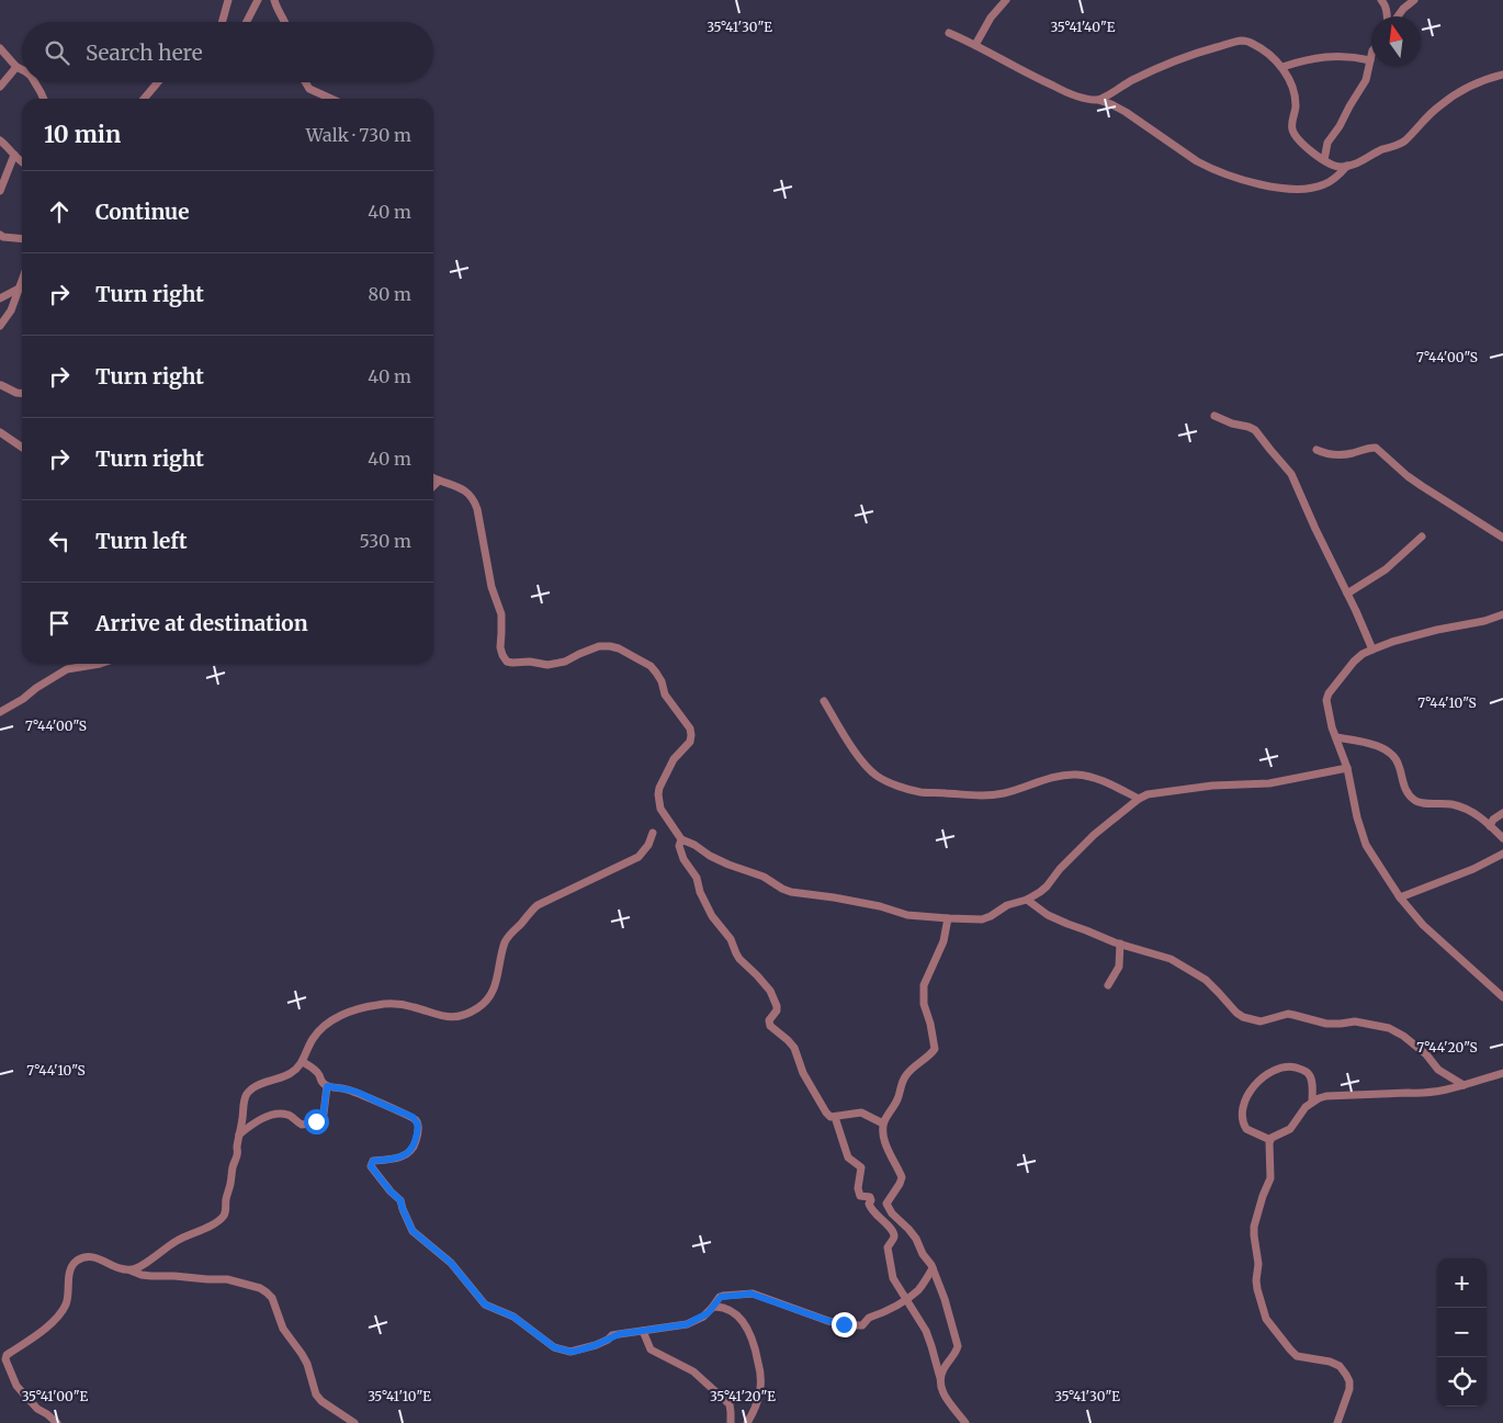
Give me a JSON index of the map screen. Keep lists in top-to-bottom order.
{
  "north": "top",
  "page": {
    "search": "Search here",
    "heading": ["10 min", "Walk · 730 m"],
    "list": [
      ["Continue", "40 m"],
      ["Turn right", "80 m"],
      ["Turn right", "40 m"],
      ["Turn right", "40 m"],
      ["Turn left", "530 m"],
      "Arrive at destination"
    ],
    "map_buttons": ["+", "−"]
  },
  "coordinates": [
    "35°41'30\"E",
    "35°41'40\"E",
    "7°44'00\"S",
    "7°44'10\"S",
    "7°44'20\"S",
    "35°41'00\"E",
    "35°41'10\"E",
    "35°41'20\"E"
  ]
}
